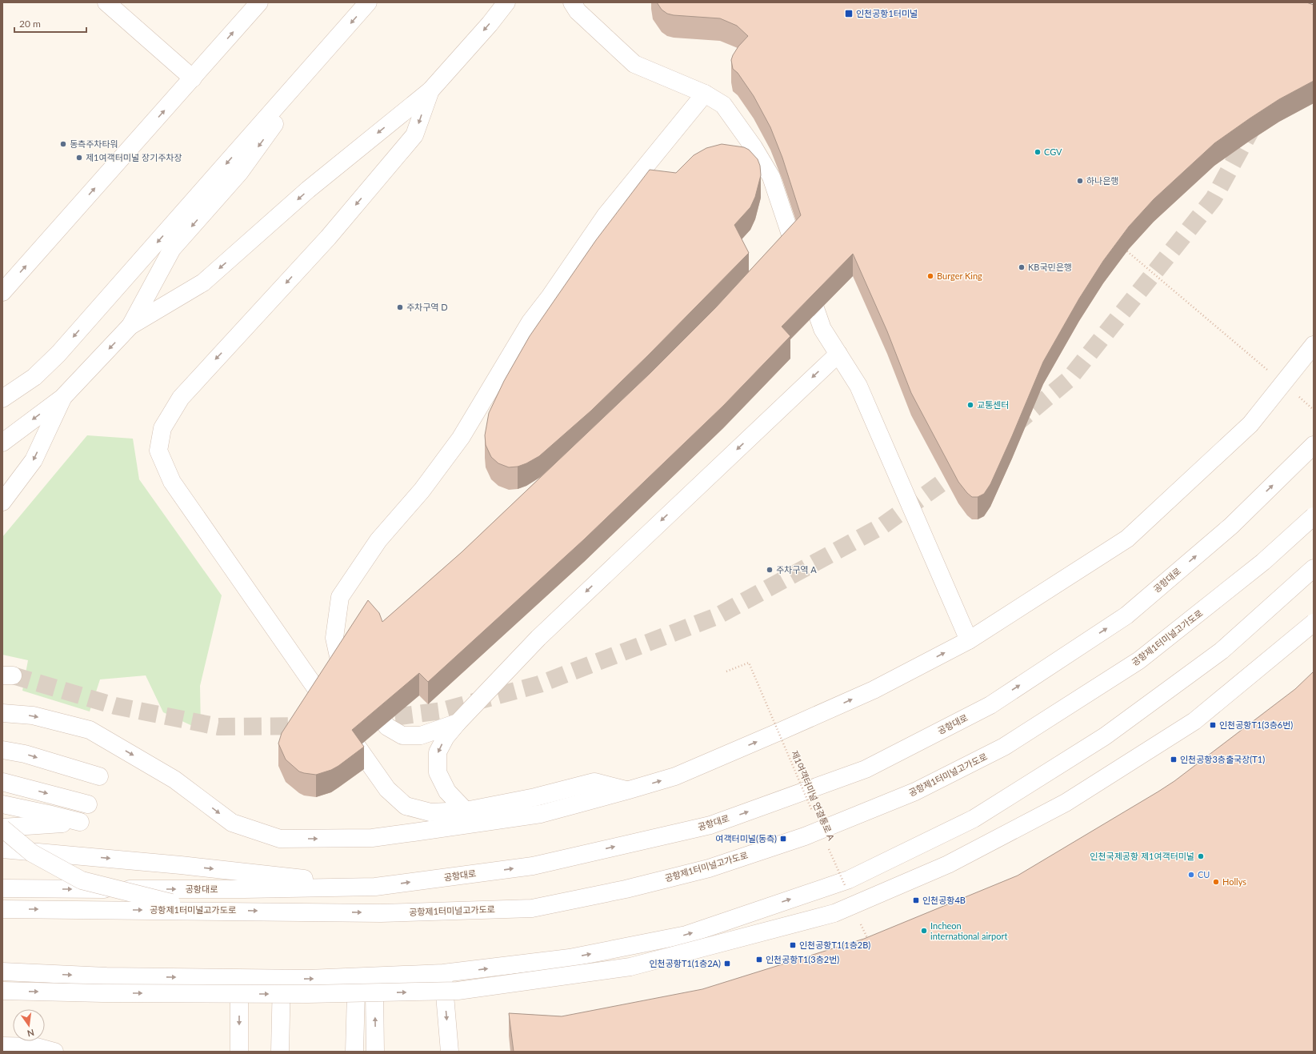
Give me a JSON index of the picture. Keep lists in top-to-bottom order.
{
  "streets": {
    "street": ["공항대로", "공항제1터미널고가도로"],
    "path": ["제1여객터미널 연결통로 A"]
  },
  "places": {
    "transit": [
      "인천공항1터미널",
      "인천공항T1(3층6번)",
      "인천공항3층출국장(T1)",
      "여객터미널(동측)",
      "인천공항4B",
      "인천공항T1(1층2B)",
      "인천공항T1(3층2번)",
      "인천공항T1(1층2A)"
    ],
    "other": [
      "동측주차타워",
      "CGV",
      "제1여객터미널 장기주차장",
      "하나은행",
      "KB국민은행",
      "Burger King",
      "주차구역 D",
      "교통센터",
      "주차구역 A",
      "인천국제공항 제1여객터미널",
      "CU",
      "Hollys",
      "Incheon international airport"
    ]
  },
  "scale_bar": "20 m",
  "north": "bottom"
}
